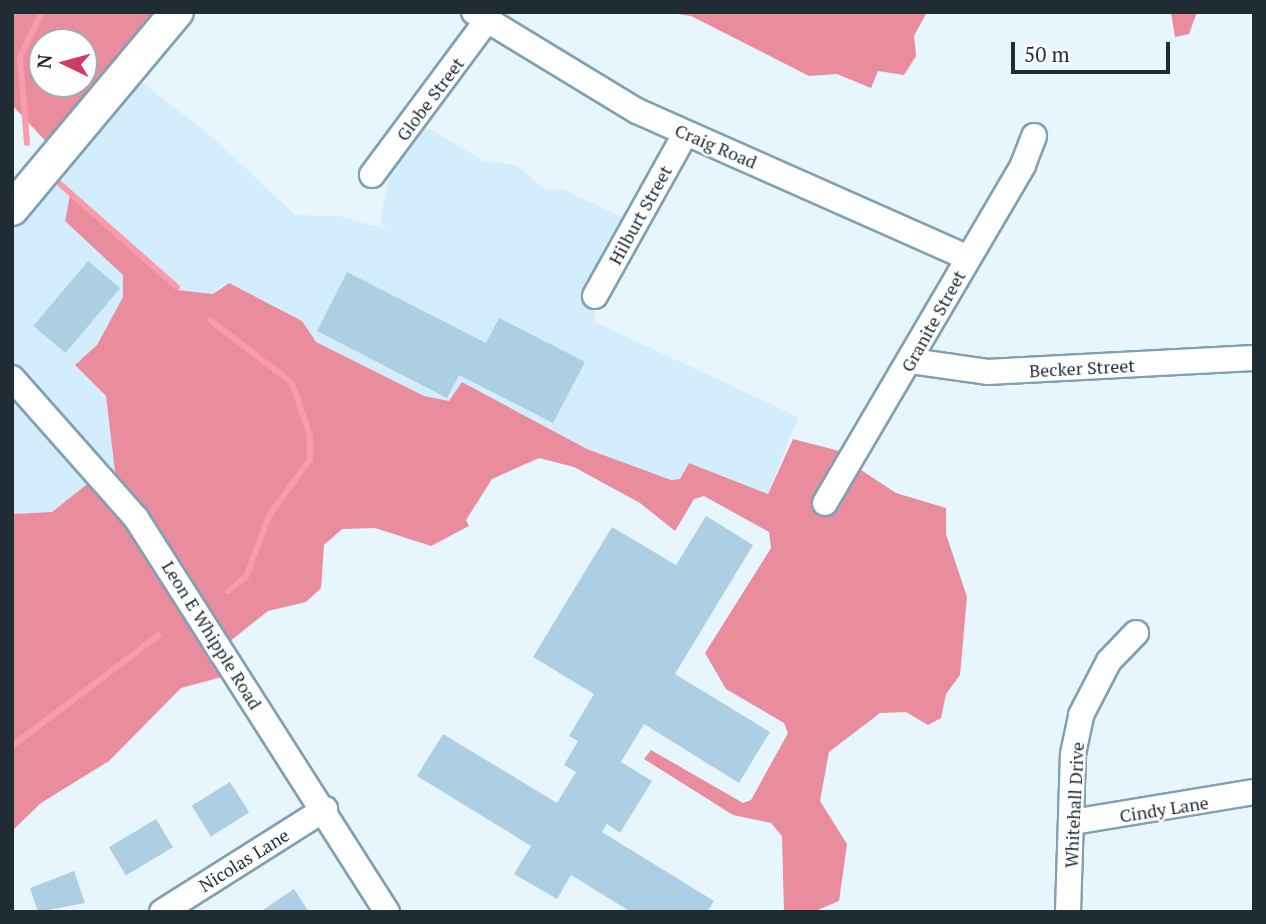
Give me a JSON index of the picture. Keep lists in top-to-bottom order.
{
  "streets": {
    "street": [
      "Globe Street",
      "Craig Road",
      "Hilburt Street",
      "Granite Street",
      "Becker Street",
      "Leon E Whipple Road",
      "Whitehall Drive",
      "Cindy Lane",
      "Nicolas Lane"
    ]
  },
  "crossings": [
    ["Globe Street", "Craig Road"],
    ["Craig Road", "Hilburt Street"],
    ["Craig Road", "Granite Street"],
    ["Granite Street", "Becker Street"],
    ["Leon E Whipple Road", "Nicolas Lane"],
    ["Whitehall Drive", "Cindy Lane"]
  ],
  "scale_bar": "50 m",
  "north": "left"
}
